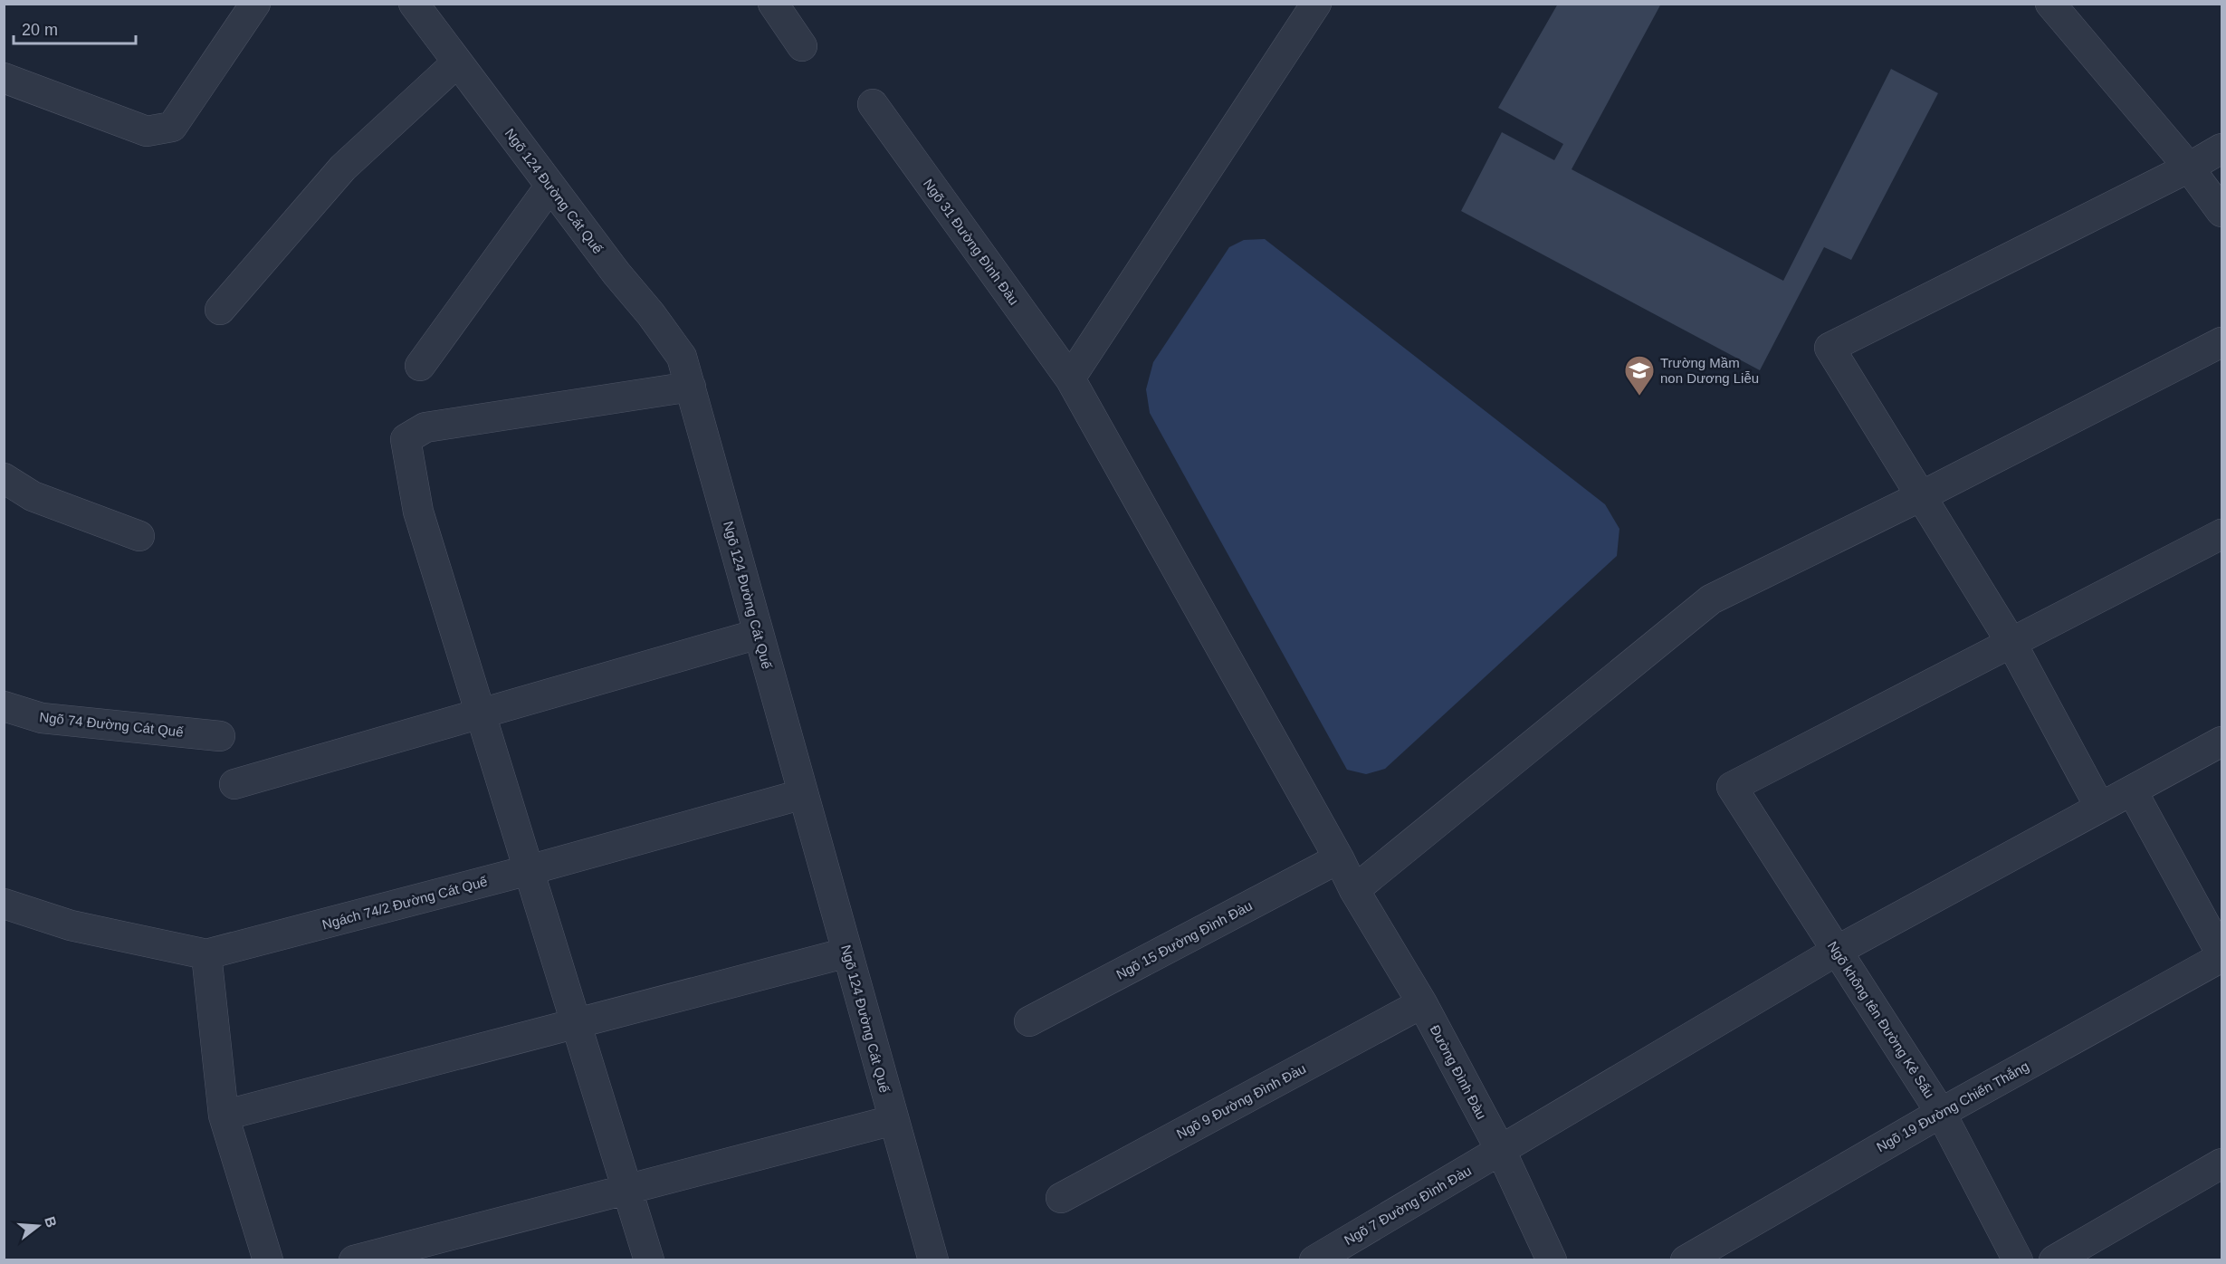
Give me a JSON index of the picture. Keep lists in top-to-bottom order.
{
  "streets": {
    "street": [
      "Ngõ 124 Đường Cát Quế",
      "Ngõ 31 Đường Đình Đàu",
      "Ngõ 74 Đường Cát Quế",
      "Ngách 74/2 Đường Cát Quế",
      "Ngõ 15 Đường Đình Đàu",
      "Ngõ không tên Đường Kẻ Sấu",
      "Đường Đình Đàu",
      "Ngõ 9 Đường Đình Đàu",
      "Ngõ 19 Đường Chiến Thắng",
      "Ngõ 7 Đường Đình Đàu"
    ]
  },
  "crossings": [
    ["Ngõ 124 Đường Cát Quế", "Ngách 74/2 Đường Cát Quế"],
    ["Ngõ 31 Đường Đình Đàu", "Ngõ 15 Đường Đình Đàu"],
    ["Ngõ 31 Đường Đình Đàu", "Đường Đình Đàu"],
    ["Ngõ 15 Đường Đình Đàu", "Đường Đình Đàu"],
    ["Ngõ không tên Đường Kẻ Sấu", "Ngõ 19 Đường Chiến Thắng"],
    ["Ngõ không tên Đường Kẻ Sấu", "Ngõ 7 Đường Đình Đàu"],
    ["Đường Đình Đàu", "Ngõ 9 Đường Đình Đàu"],
    ["Đường Đình Đàu", "Ngõ 7 Đường Đình Đàu"]
  ],
  "places": {
    "school or university": ["Trường Mầm non Dương Liễu"]
  },
  "scale_bar": "20 m",
  "north": "right"
}
